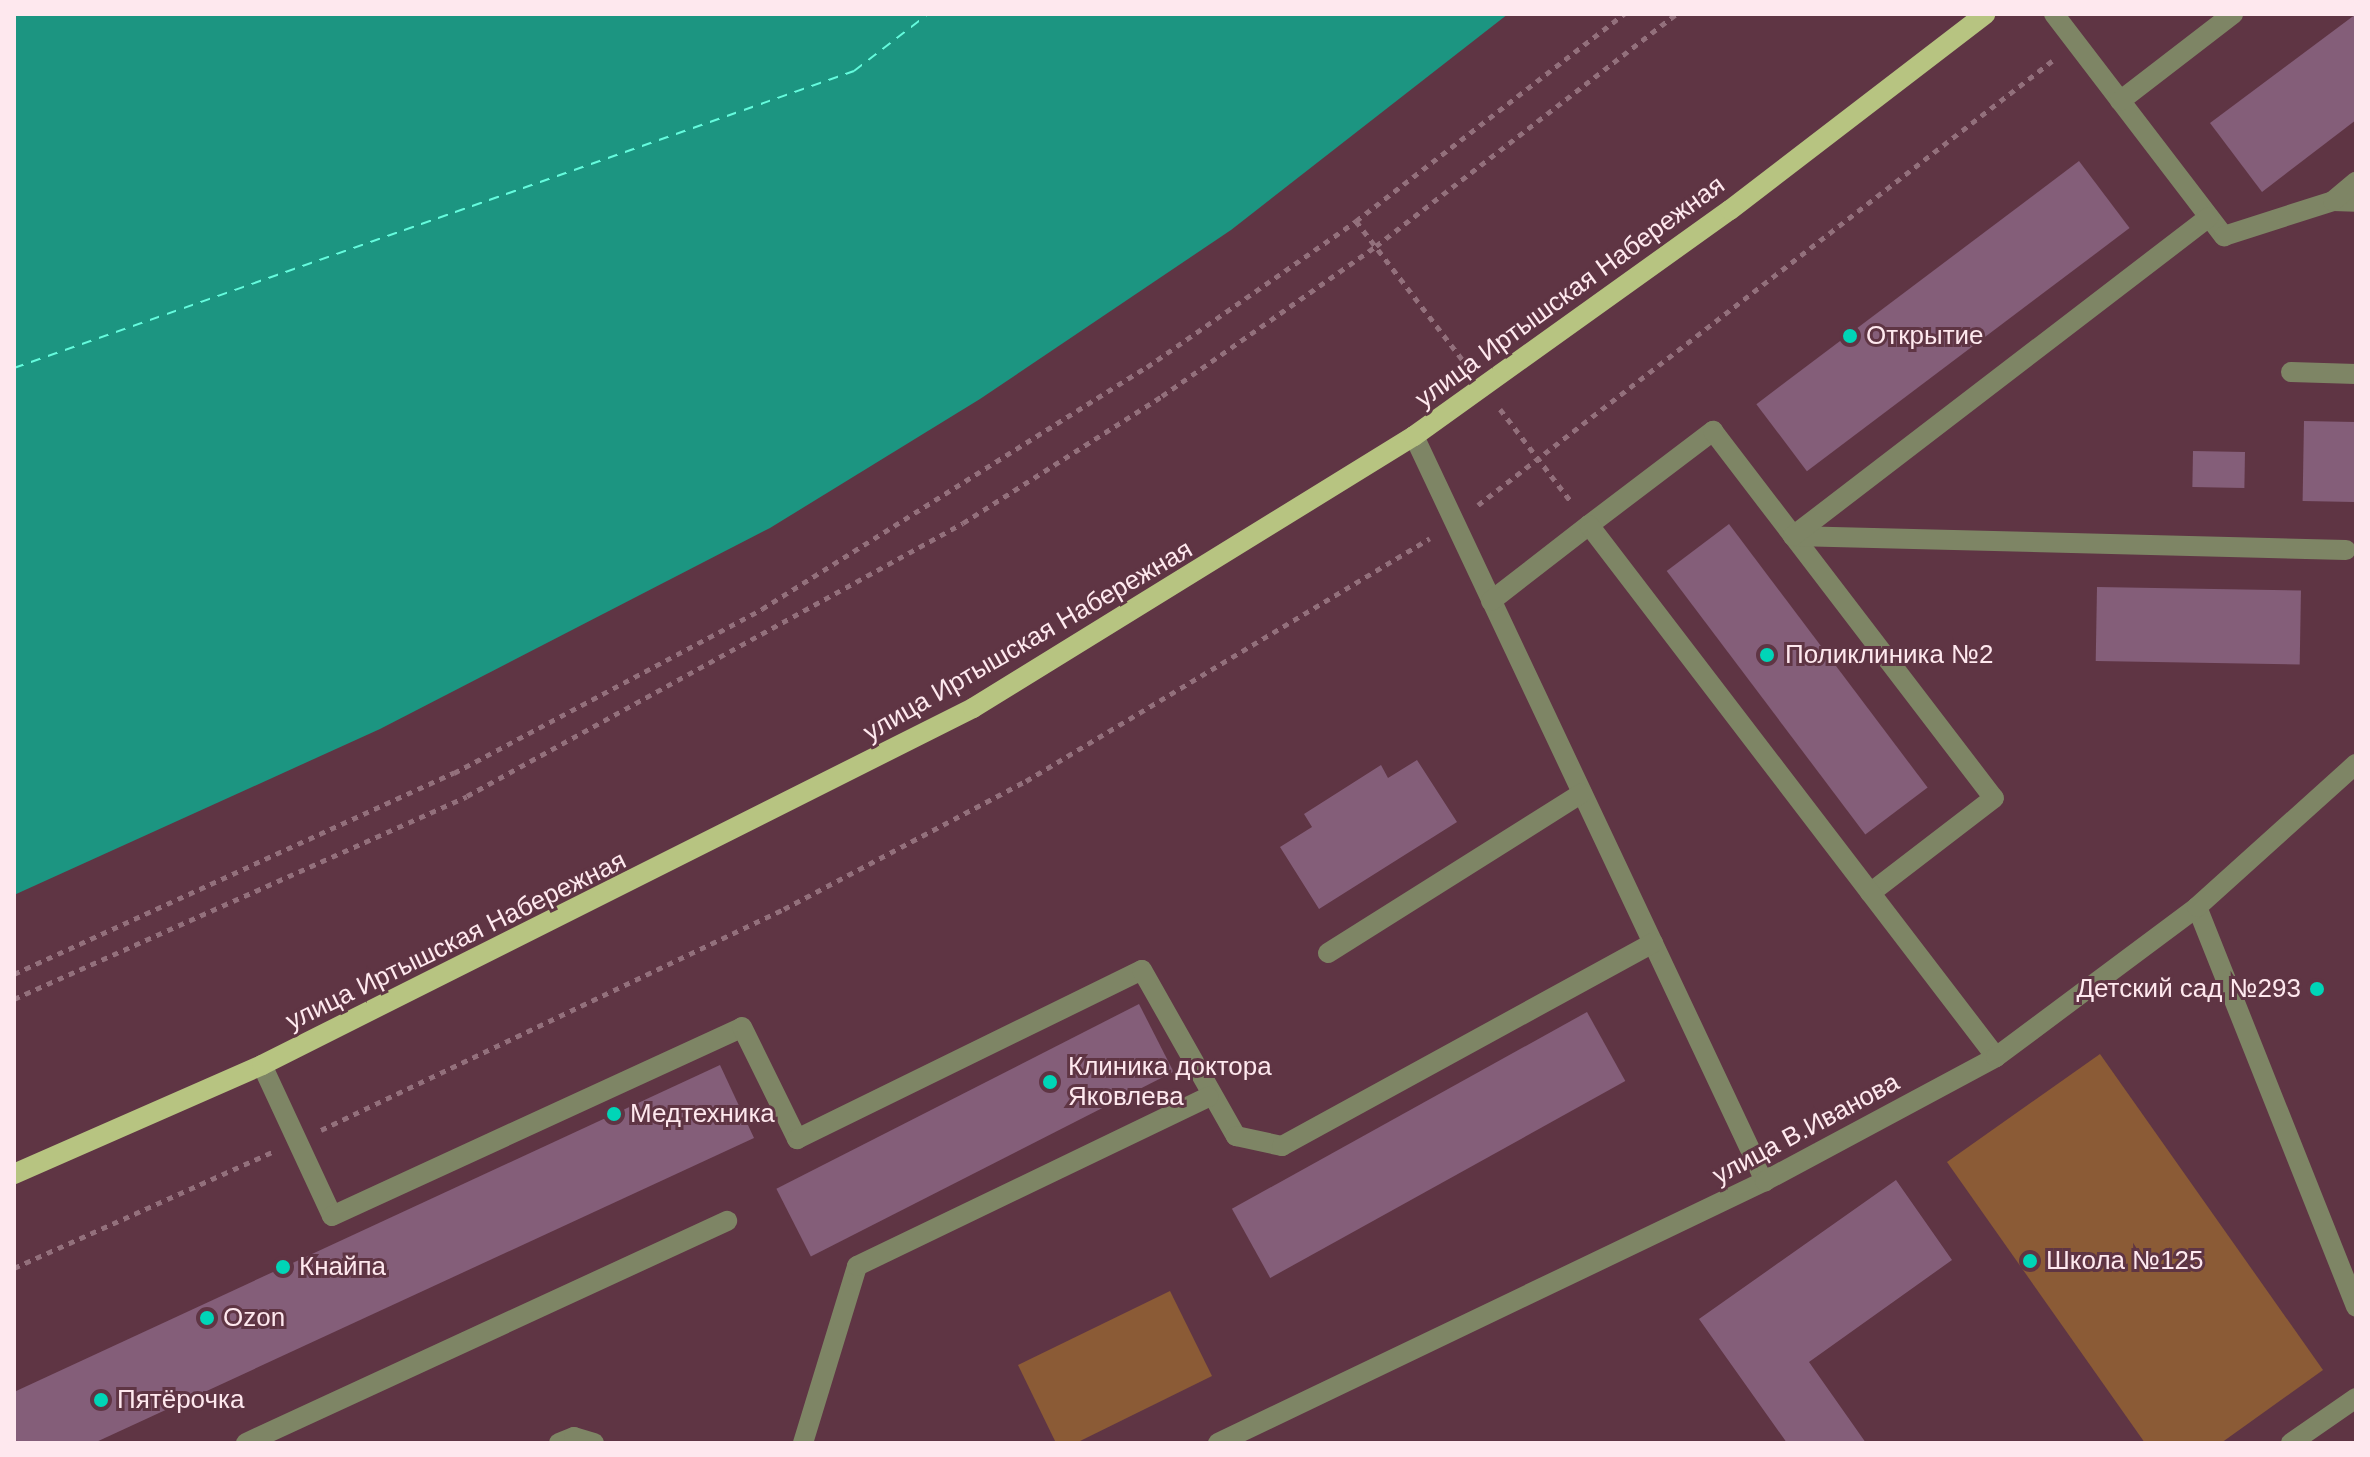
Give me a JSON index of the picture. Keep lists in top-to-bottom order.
{
  "streets": {
    "main road": ["улица Иртышская Набережная"],
    "street": ["улица В.Иванова"]
  },
  "places": [
    "Открытие",
    "Поликлиника №2",
    "Детский сад №293",
    "Клиника доктора Яковлева",
    "Медтехника",
    "Школа №125",
    "Кнайпа",
    "Ozon",
    "Пятёрочка"
  ]
}
